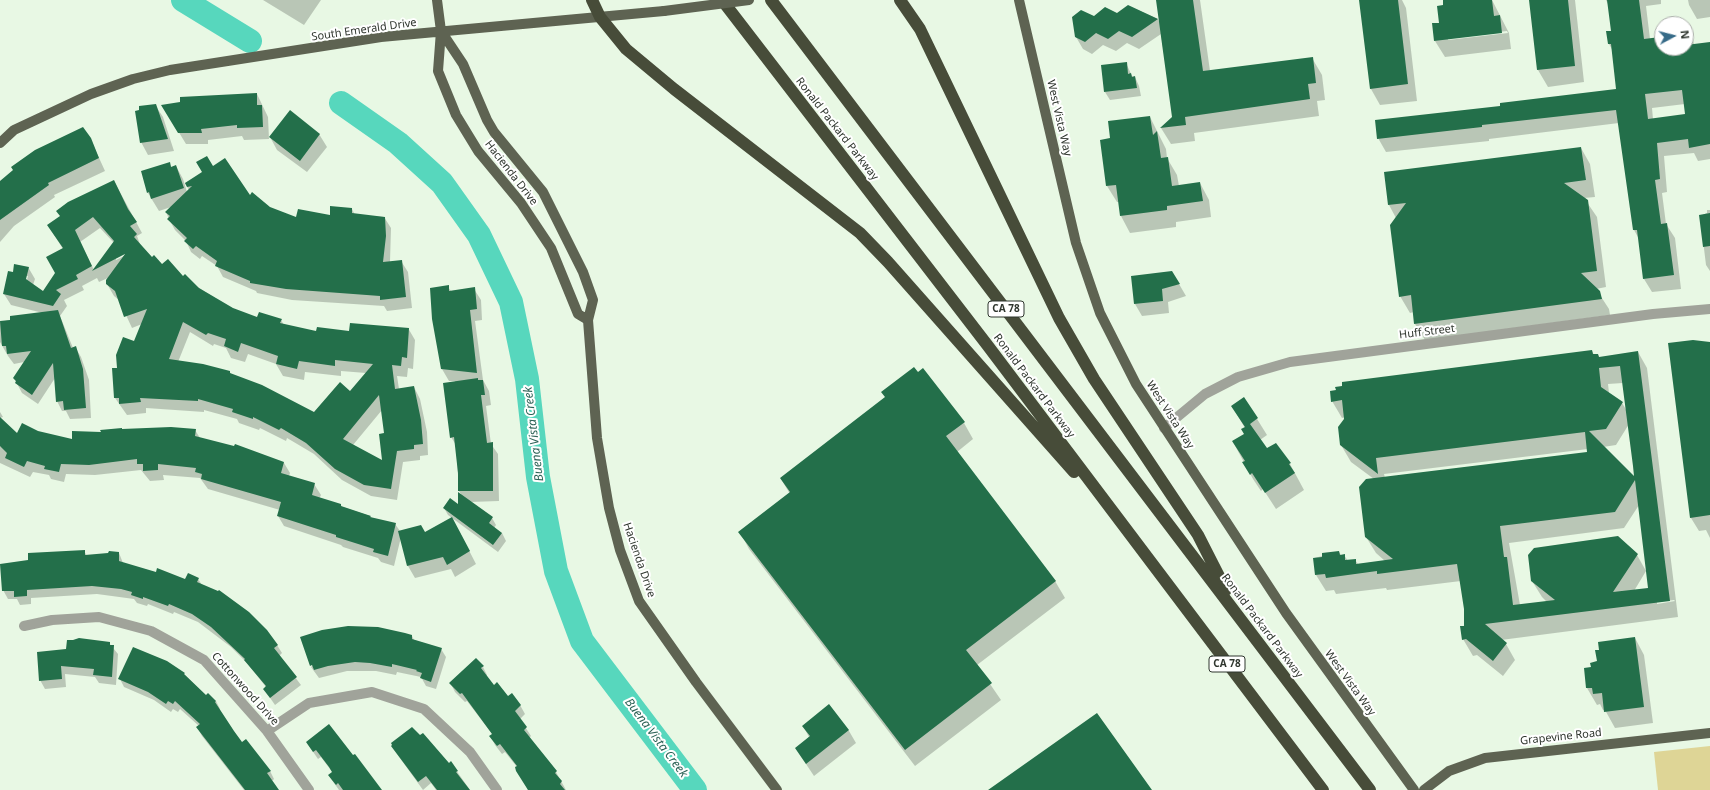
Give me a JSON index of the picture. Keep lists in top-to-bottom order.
{
  "streets": {
    "highway": ["Ronald Packard Parkway", "CA 78"],
    "main road": [
      "South Emerald Drive",
      "West Vista Way",
      "Hacienda Drive",
      "Grapevine Road"
    ],
    "street": ["Huff Street", "Cottonwood Drive"]
  },
  "crossings": [
    ["South Emerald Drive", "Hacienda Drive"],
    ["West Vista Way", "Huff Street"]
  ],
  "water": ["Buena Vista Creek"],
  "north": "right"
}
